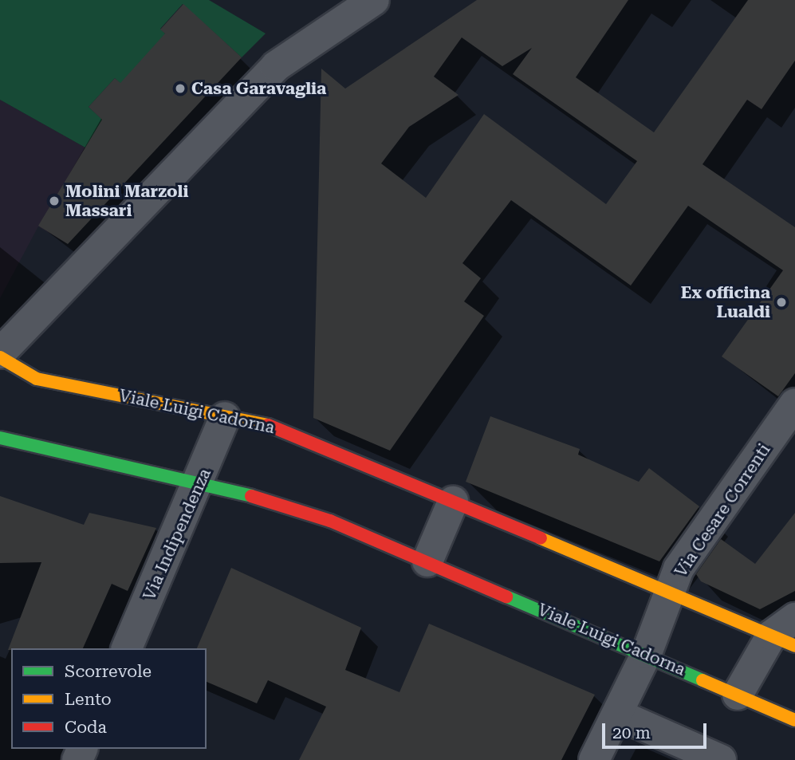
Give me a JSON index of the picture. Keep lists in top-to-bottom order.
{
  "streets": {
    "main road": ["Viale Luigi Cadorna"],
    "street": ["Via Cesare Correnti", "Via Indipendenza"]
  },
  "crossings": [
    ["Viale Luigi Cadorna", "Via Cesare Correnti"],
    ["Viale Luigi Cadorna", "Via Indipendenza"]
  ],
  "places": ["Casa Garavaglia", "Molini Marzoli Massari", "Ex officina Lualdi"],
  "legend": ["Scorrevole", "Lento", "Coda"],
  "scale_bar": "20 m"
}
